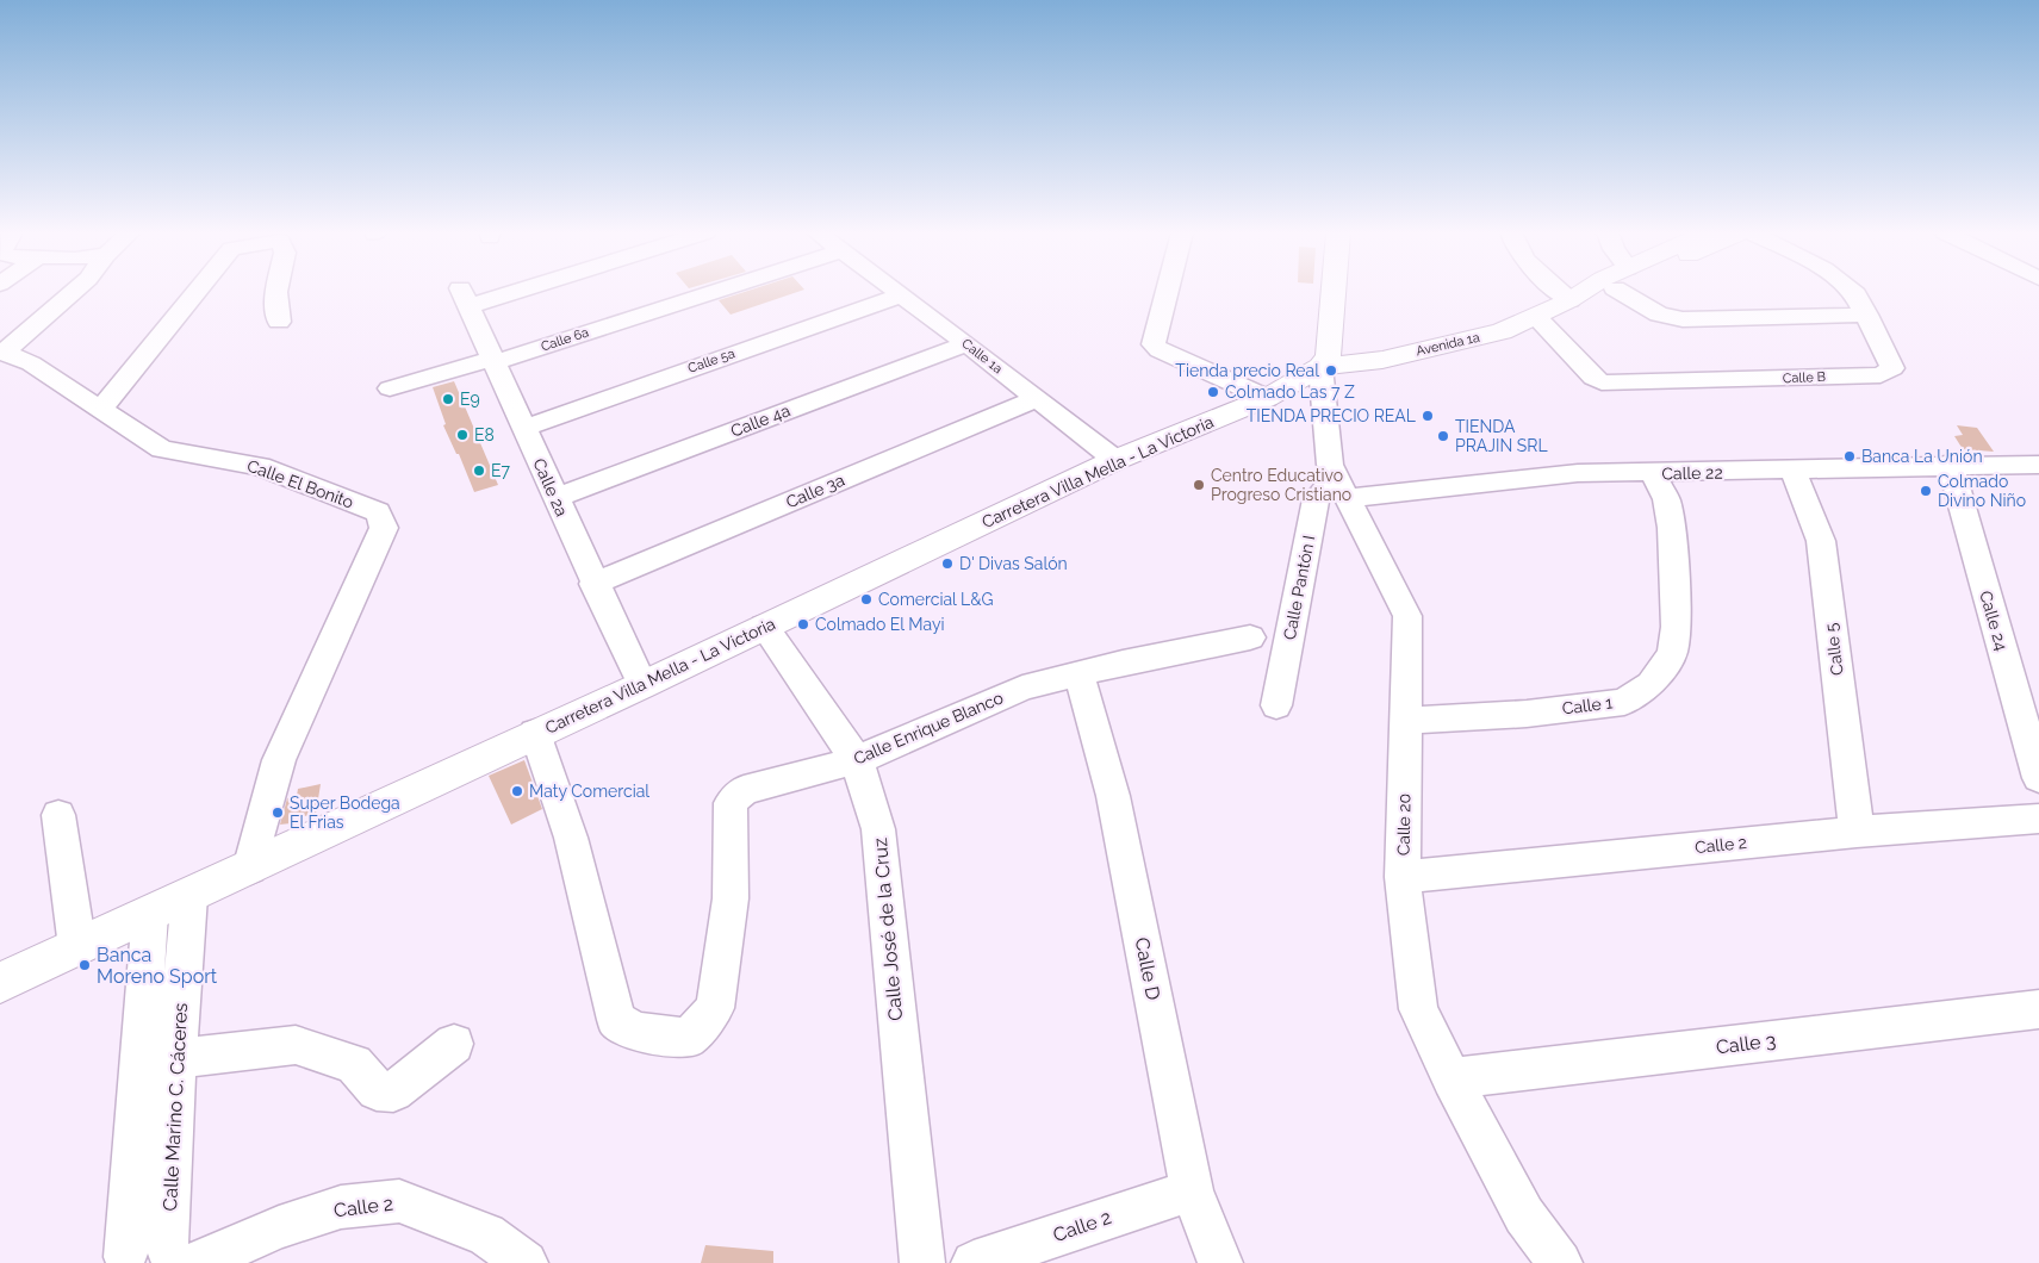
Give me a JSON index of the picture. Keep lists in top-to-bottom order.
{
  "streets": {
    "main road": ["Avenida 1a", "Carretera Villa Mella - La Victoria"],
    "street": [
      "Calle 6a",
      "Calle 1a",
      "Calle 5a",
      "Calle B",
      "Calle 4a",
      "Calle 22",
      "Calle El Bonito",
      "Calle 2a",
      "Calle 3a",
      "Calle Pantón I",
      "Calle 24",
      "Calle 5",
      "Calle 1",
      "Calle Enrique Blanco",
      "Calle 20",
      "Calle 2",
      "Calle José de la Cruz",
      "Calle D",
      "Calle 3",
      "Calle Marino C. Cáceres"
    ]
  },
  "crossings": [
    ["Calle 6a", "Calle 2a"],
    ["Avenida 1a", "Calle B"],
    ["Avenida 1a", "Carretera Villa Mella - La Victoria"],
    ["Avenida 1a", "Calle 20"],
    ["Calle 1a", "Calle 5a"],
    ["Calle 1a", "Calle 4a"],
    ["Calle 1a", "Carretera Villa Mella - La Victoria"],
    ["Calle 1a", "Calle 3a"],
    ["Calle 5a", "Calle 2a"],
    ["Calle 4a", "Calle 2a"],
    ["Carretera Villa Mella - La Victoria", "Calle El Bonito"],
    ["Carretera Villa Mella - La Victoria", "Calle 2a"],
    ["Carretera Villa Mella - La Victoria", "Calle Enrique Blanco"],
    ["Carretera Villa Mella - La Victoria", "Calle 20"],
    ["Carretera Villa Mella - La Victoria", "Calle José de la Cruz"],
    ["Carretera Villa Mella - La Victoria", "Calle Marino C. Cáceres"],
    ["Calle 22", "Calle Pantón I"],
    ["Calle 22", "Calle 24"],
    ["Calle 22", "Calle 5"],
    ["Calle 22", "Calle 1"],
    ["Calle 22", "Calle 20"],
    ["Calle 2a", "Calle 3a"],
    ["Calle Pantón I", "Calle 20"],
    ["Calle 5", "Calle 2"],
    ["Calle 1", "Calle 20"],
    ["Calle Enrique Blanco", "Calle José de la Cruz"],
    ["Calle Enrique Blanco", "Calle D"],
    ["Calle 20", "Calle 2"],
    ["Calle 20", "Calle 3"],
    ["Calle 2", "Calle D"],
    ["Calle 2", "Calle Marino C. Cáceres"]
  ],
  "places": [
    "Tienda precio Real",
    "Colmado Las 7 Z",
    "E9",
    "TIENDA PRECIO REAL",
    "E8",
    "TIENDA PRAJIN SRL",
    "Banca La Unión",
    "E7",
    "Centro Educativo Progreso Cristiano",
    "Colmado Divino Niño",
    "D' Divas Salón",
    "Comercial L&G",
    "Colmado El Mayi",
    "Maty Comercial",
    "Super Bodega El Frias",
    "Banca Moreno Sport"
  ]
}
